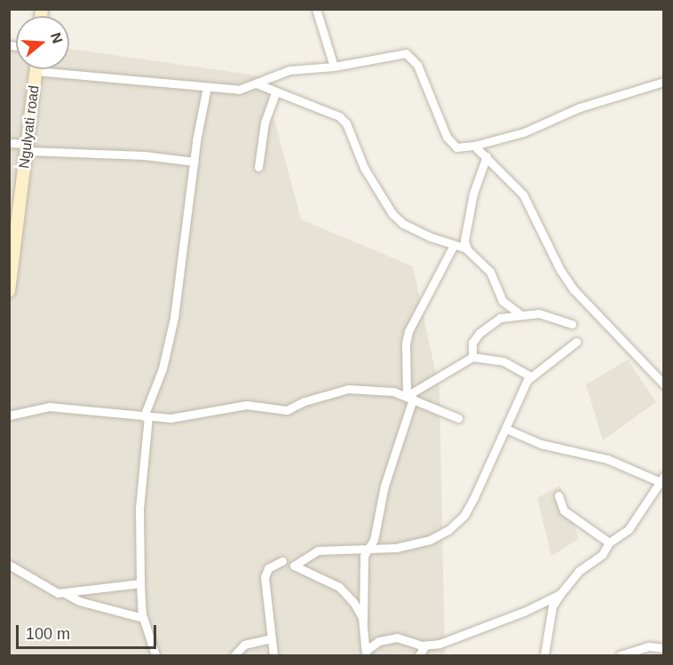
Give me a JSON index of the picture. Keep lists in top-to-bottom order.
{
  "streets": {
    "main road": ["Ngulyati road"]
  },
  "scale_bar": "100 m",
  "north": "right"
}
